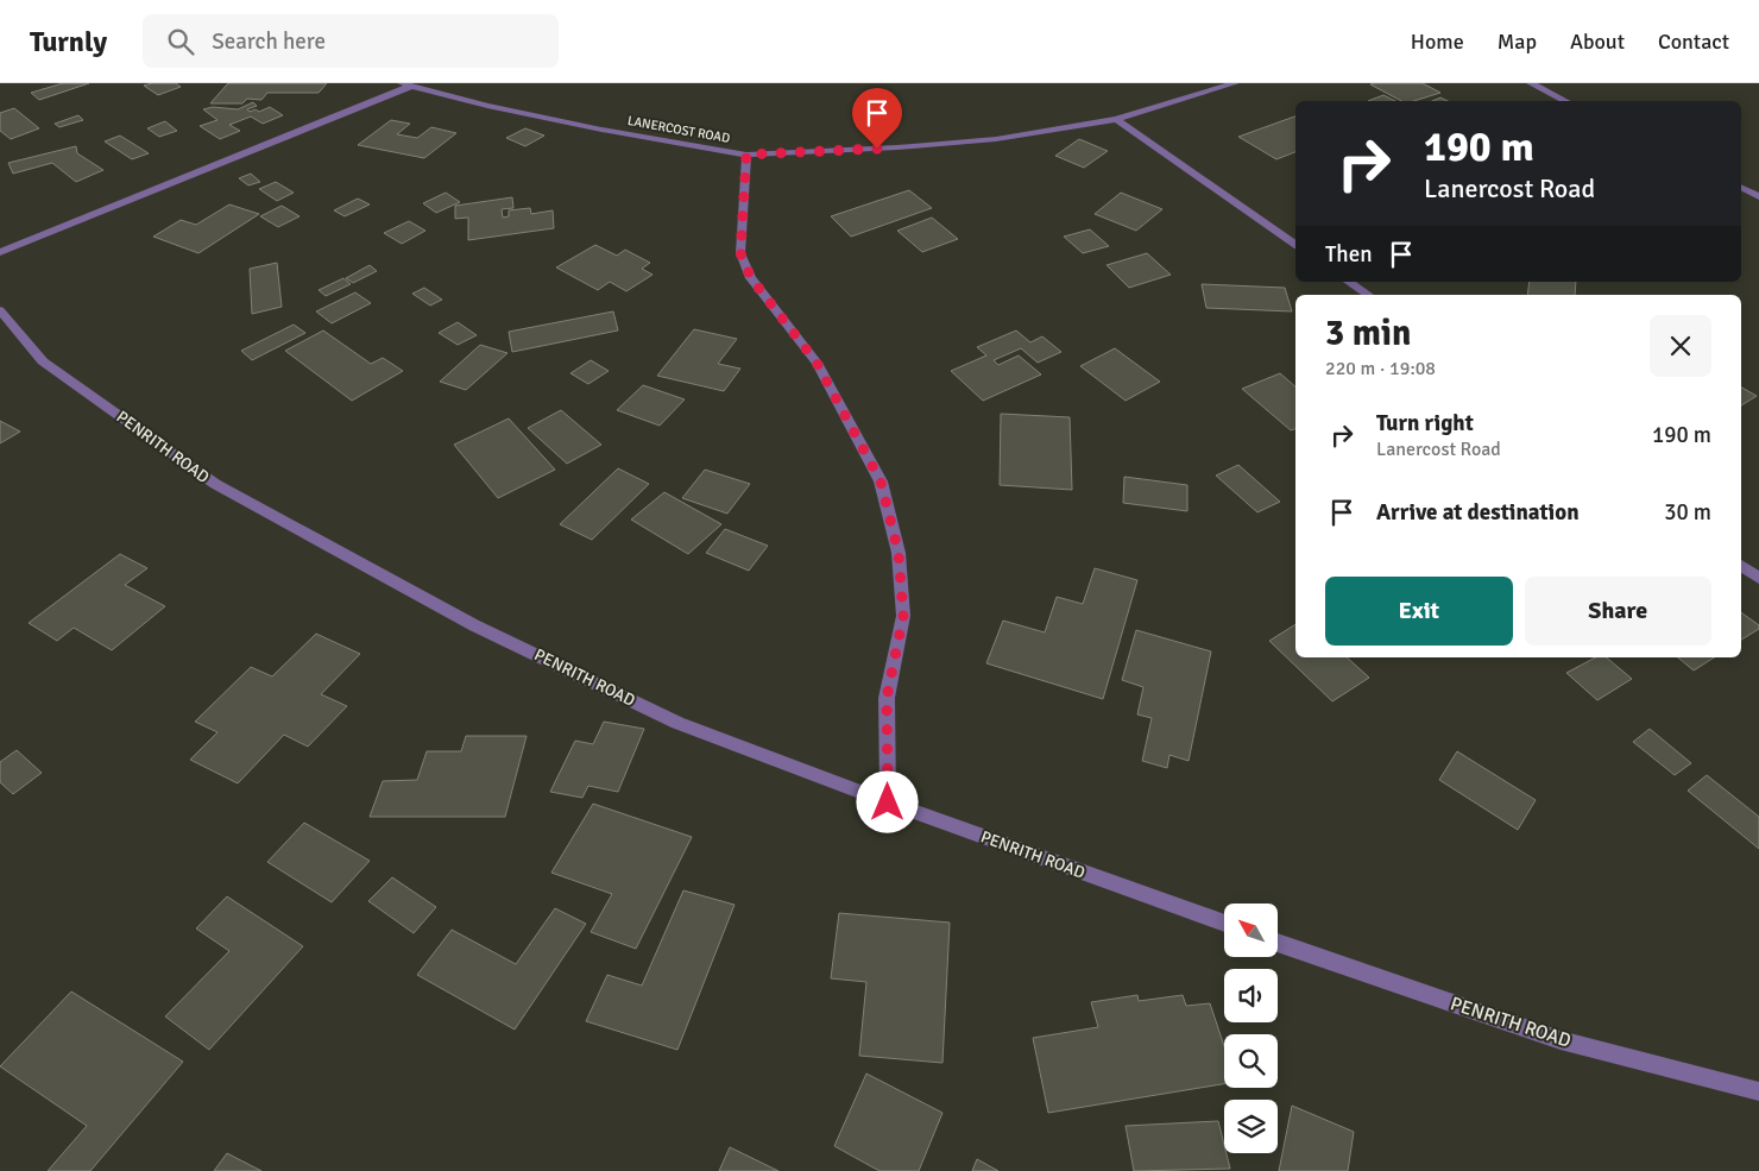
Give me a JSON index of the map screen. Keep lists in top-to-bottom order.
{
  "streets": {
    "street": ["LANERCOST ROAD", "PENRITH ROAD"]
  },
  "north": "top left",
  "page": {
    "header": "Turnly",
    "search": "Search here",
    "nav": [
      "Home",
      "Map",
      "About",
      "Contact"
    ],
    "turn": ["190 m", "Lanercost Road"],
    "then": "Then",
    "heading": ["3 min", "220 m · 19:08"],
    "list": [
      {
        "name": "Turn right",
        "note": "Lanercost Road",
        "value": "190 m"
      },
      {
        "name": "Arrive at destination",
        "value": "30 m"
      }
    ],
    "buttons": ["Exit", "Share"]
  }
}
